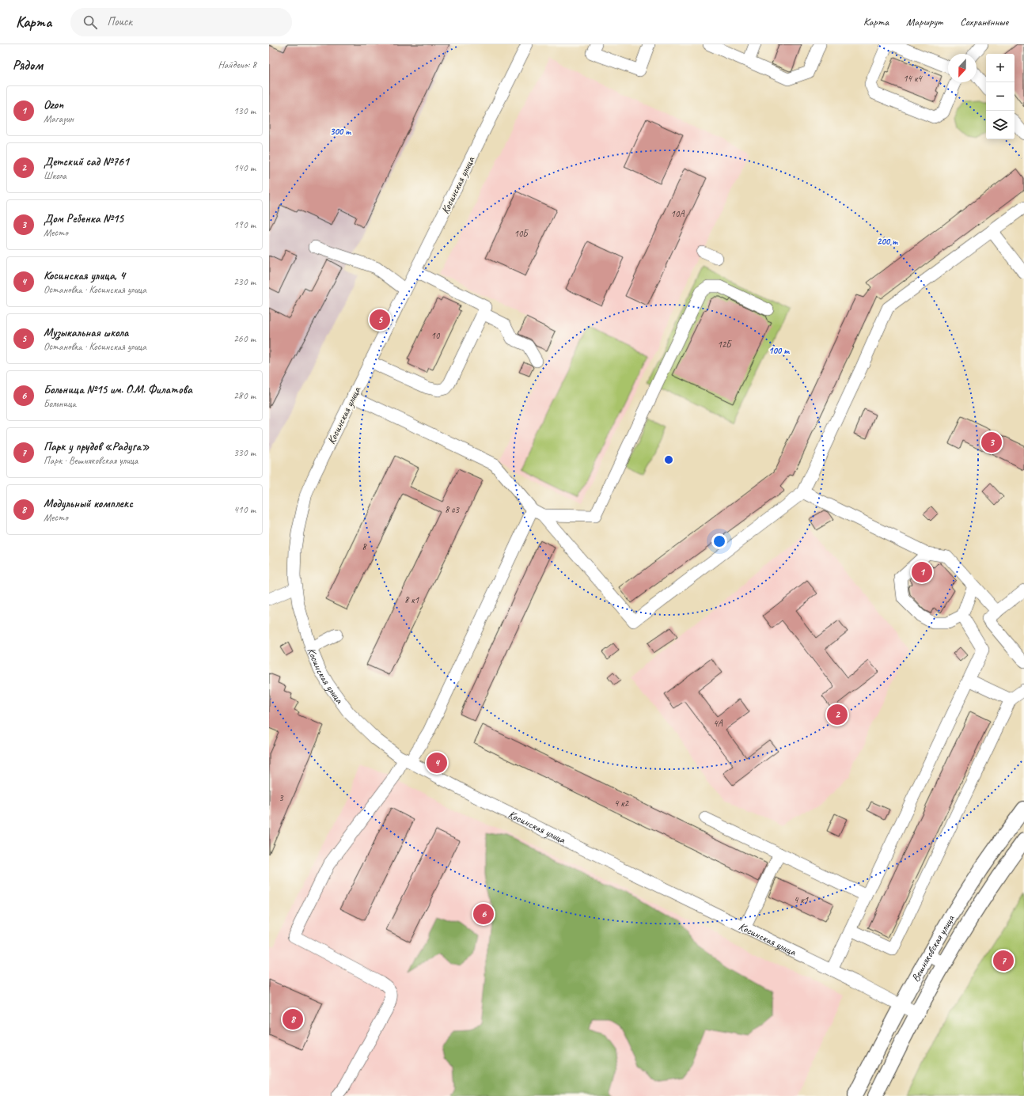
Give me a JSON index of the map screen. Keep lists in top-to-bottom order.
{
  "streets": {
    "main road": ["Вешняковская улица"],
    "street": ["Косинская улица"]
  },
  "crossings": [
    ["Косинская улица", "Вешняковская улица"]
  ],
  "house_numbers": [
    "14 к4",
    "10А",
    "10Б",
    "10",
    "12Б",
    "8 с3",
    "8",
    "8 к1",
    "4А",
    "3",
    "4 к2",
    "4 к1"
  ],
  "north": "bottom",
  "page": {
    "header": "Карта",
    "search": "Поиск",
    "nav": ["Карта", "Маршрут", "Сохранённые"],
    "heading": ["Рядом", "Найдено: 8"],
    "map_buttons": ["+", "−"],
    "list": [
      {
        "mark": "1",
        "name": "Ozon",
        "note": "Магазин",
        "value": "130 m"
      },
      {
        "mark": "2",
        "name": "Детский сад №761",
        "note": "Школа",
        "value": "140 m"
      },
      {
        "mark": "3",
        "name": "Дом Ребенка №15",
        "note": "Место",
        "value": "190 m"
      },
      {
        "mark": "4",
        "name": "Косинская улица, 4",
        "note": "Остановка · Косинская улица",
        "value": "230 m"
      },
      {
        "mark": "5",
        "name": "Музыкальная школа",
        "note": "Остановка · Косинская улица",
        "value": "260 m"
      },
      {
        "mark": "6",
        "name": "Больница №15 им. О.М. Филатова",
        "note": "Больница",
        "value": "280 m"
      },
      {
        "mark": "7",
        "name": "Парк у прудов «Радуга»",
        "note": "Парк · Вешняковская улица",
        "value": "330 m"
      },
      {
        "mark": "8",
        "name": "Модульный комплекс",
        "note": "Место",
        "value": "410 m"
      }
    ],
    "pins": [
      "5",
      "3",
      "1",
      "2",
      "4",
      "6",
      "7",
      "8"
    ]
  },
  "rings": ["300 m", "200 m", "100 m"]
}
